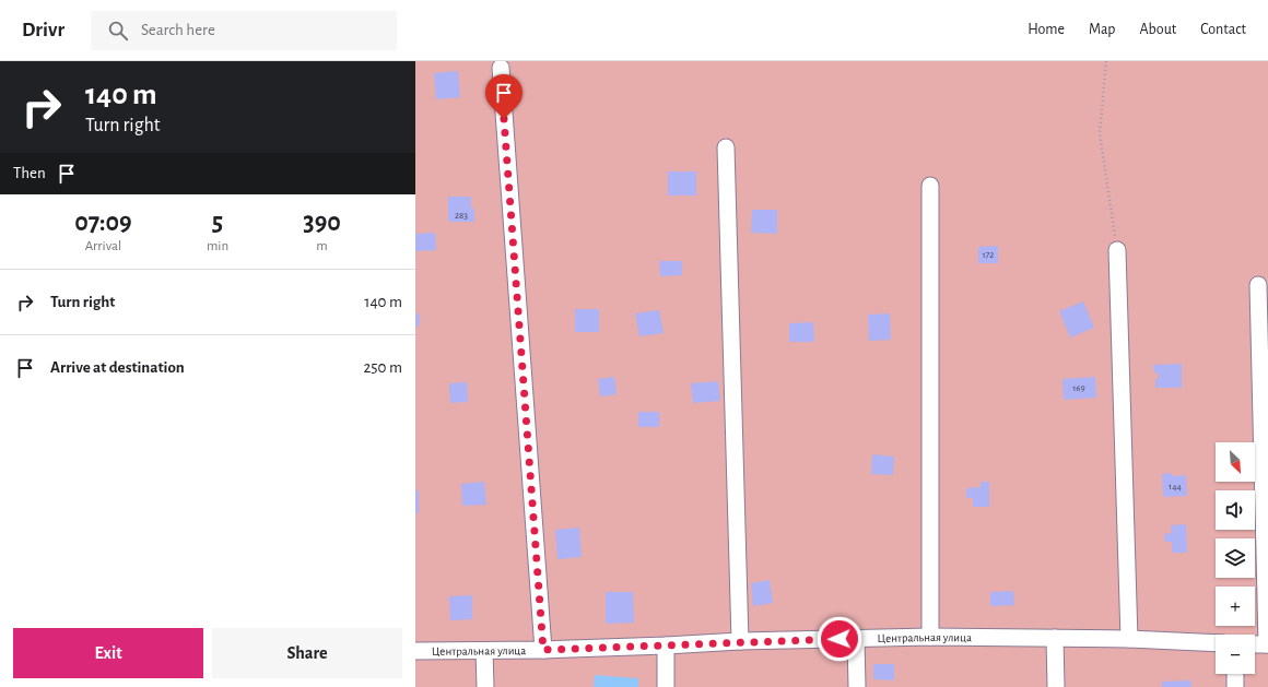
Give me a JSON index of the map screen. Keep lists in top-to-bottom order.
{
  "streets": {
    "street": ["Центральная улица"]
  },
  "house_numbers": [
    "283",
    "172",
    "169",
    "144"
  ],
  "north": "bottom right",
  "page": {
    "header": "Drivr",
    "search": "Search here",
    "nav": [
      "Home",
      "Map",
      "About",
      "Contact"
    ],
    "turn": ["140 m", "Turn right"],
    "then": "Then",
    "eta": [
      "07:09",
      "Arrival",
      "5",
      "min",
      "390",
      "m"
    ],
    "list": [
      {
        "name": "Turn right",
        "value": "140 m"
      },
      {
        "name": "Arrive at destination",
        "value": "250 m"
      }
    ],
    "map_buttons": ["+", "−"],
    "buttons": ["Exit", "Share"]
  }
}
